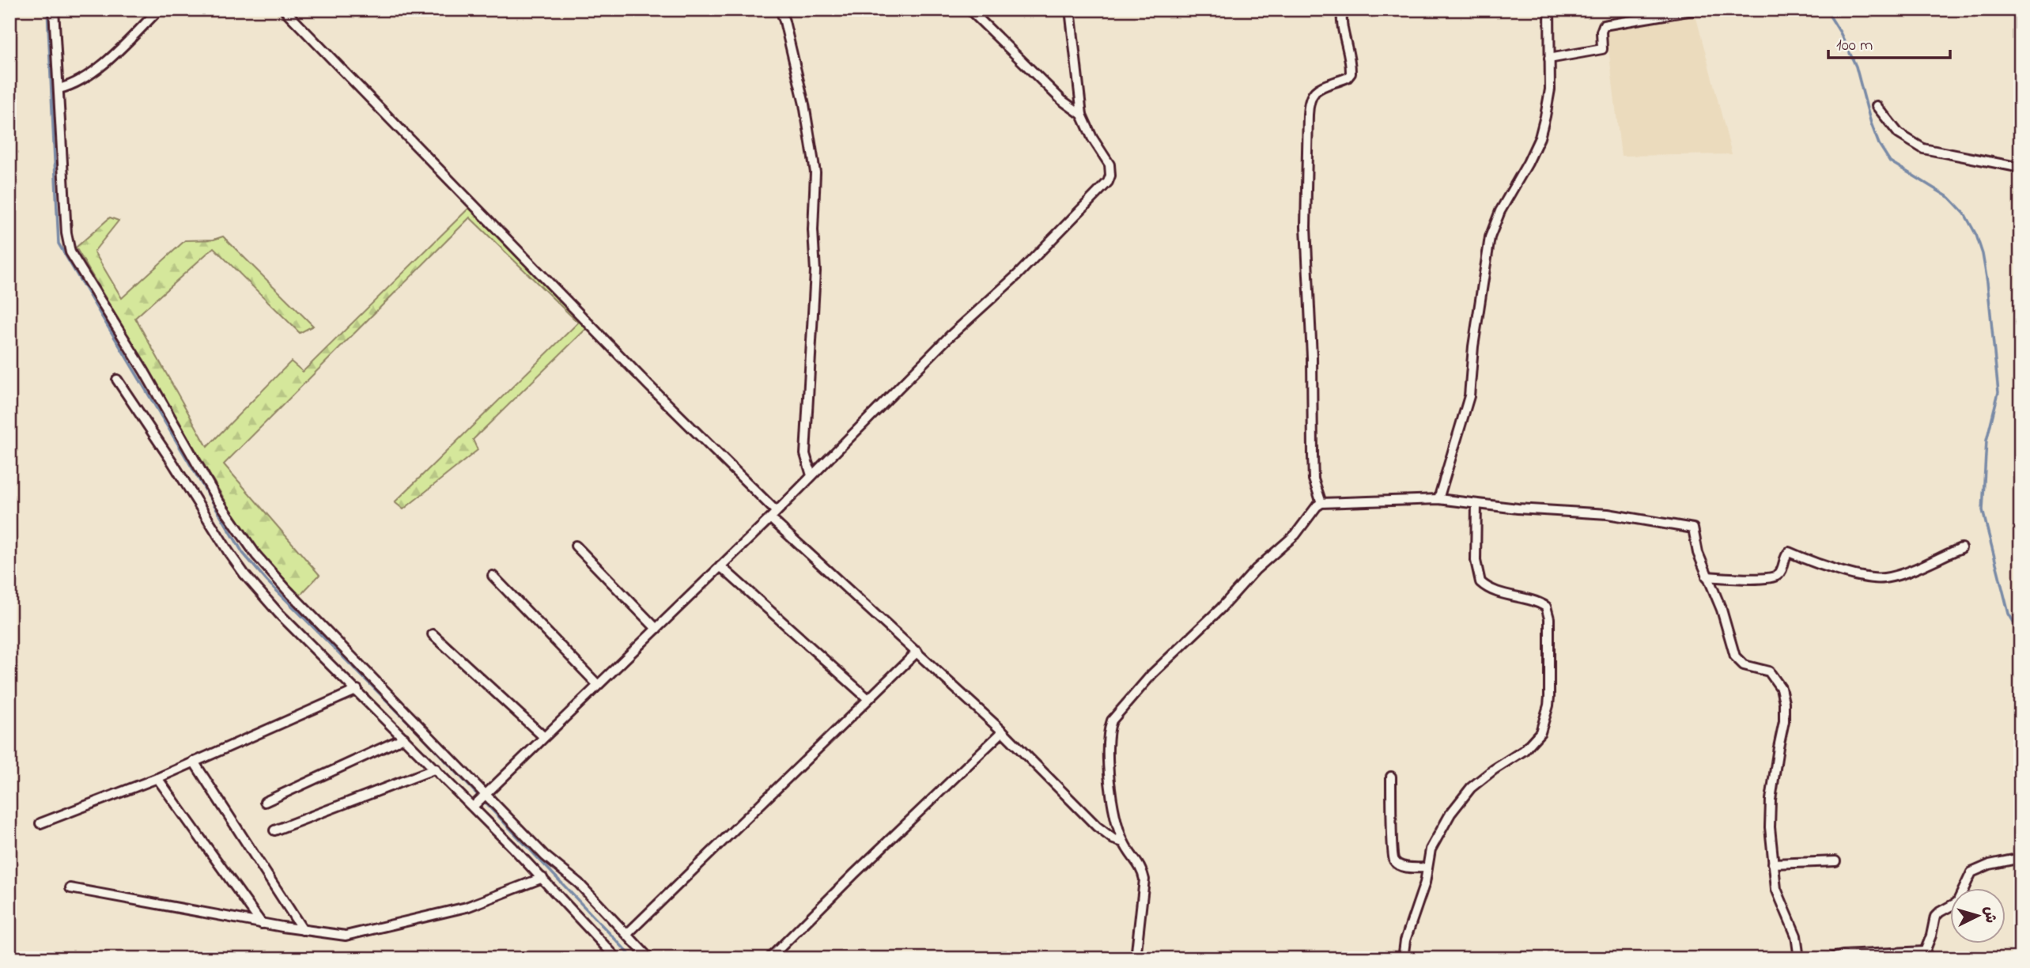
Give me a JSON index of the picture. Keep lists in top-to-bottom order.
{
  "scale_bar": "100 m",
  "north": "right"
}
